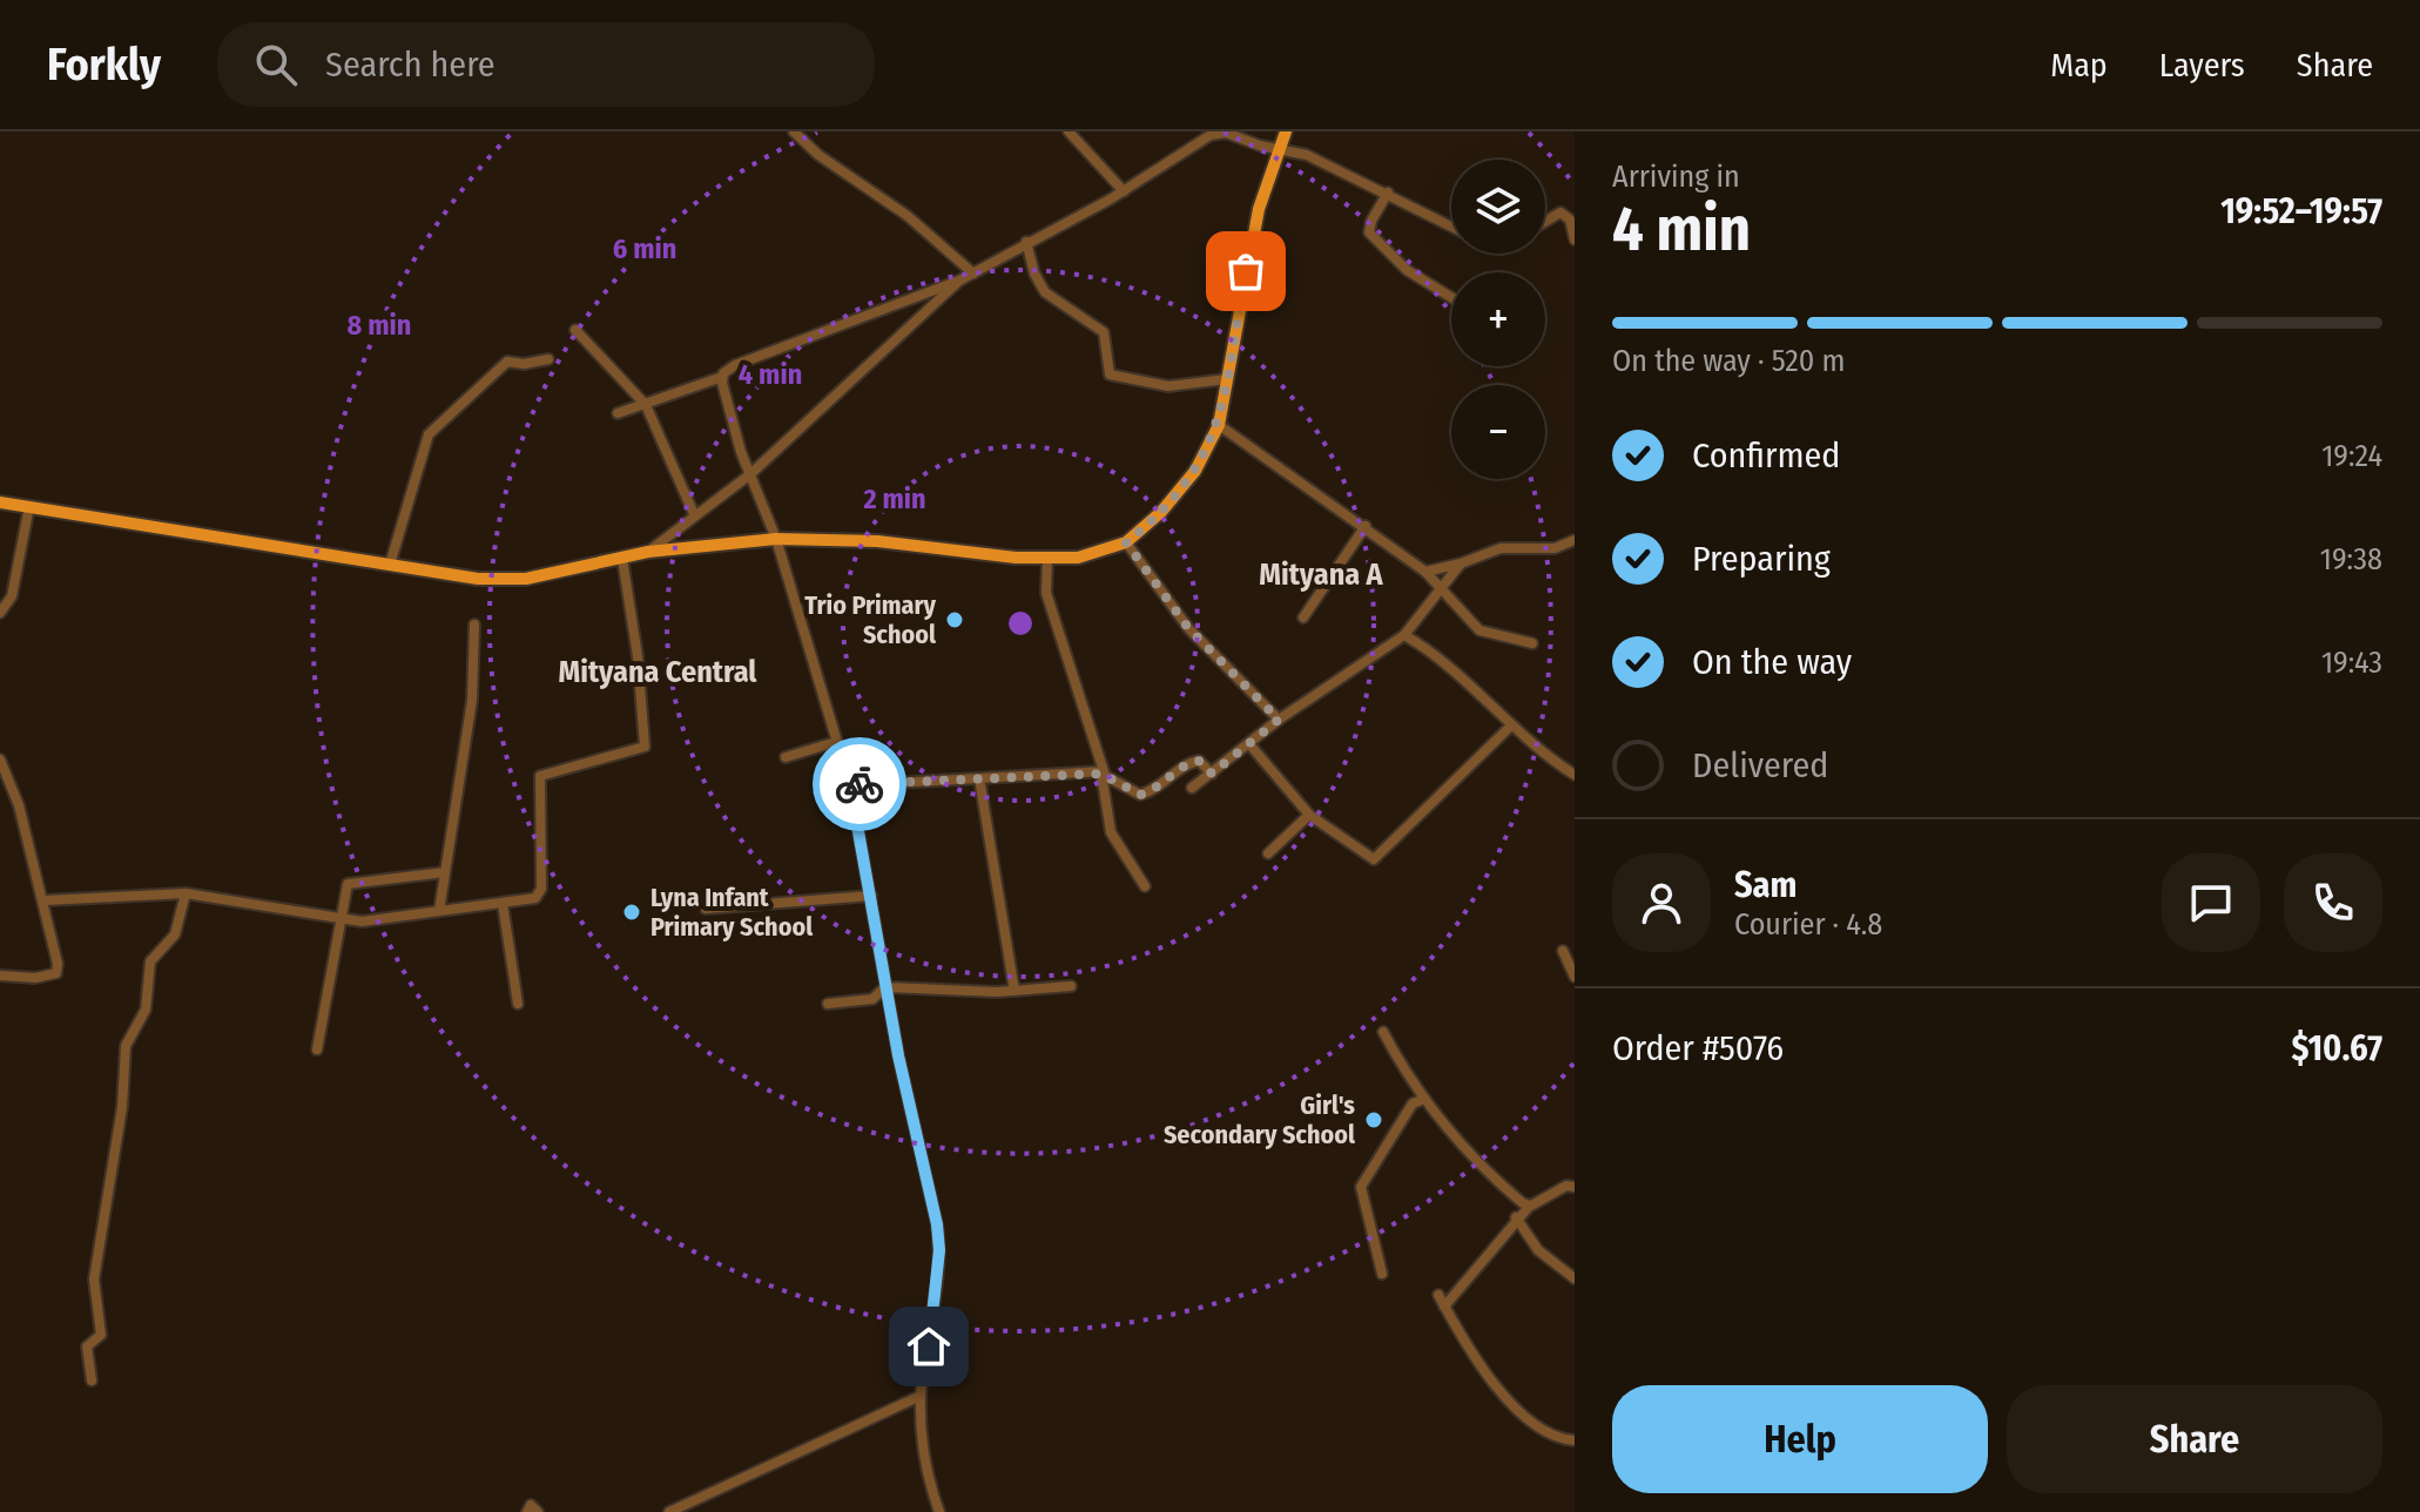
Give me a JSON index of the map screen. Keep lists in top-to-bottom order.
{
  "districts": ["Mityana A", "Mityana Central"],
  "places": ["Trio Primary School", "Lyna Infant Primary School", "Girl's Secondary School"],
  "page": {
    "header": "Forkly",
    "search": "Search here",
    "nav": ["Map", "Layers", "Share"],
    "heading": ["4 min", "Arriving in", "19:52–19:57"],
    "panel": [
      "Sam",
      "Courier · 4.8",
      "Order #5076",
      "$10.67"
    ],
    "map_buttons": ["+", "−"],
    "bar": "On the way · 520 m",
    "list": [
      ["Confirmed", "19:24"],
      ["Preparing", "19:38"],
      ["On the way", "19:43"],
      "Delivered"
    ],
    "buttons": ["Help", "Share"]
  },
  "rings": [
    "6 min",
    "8 min",
    "4 min",
    "2 min"
  ]
}
